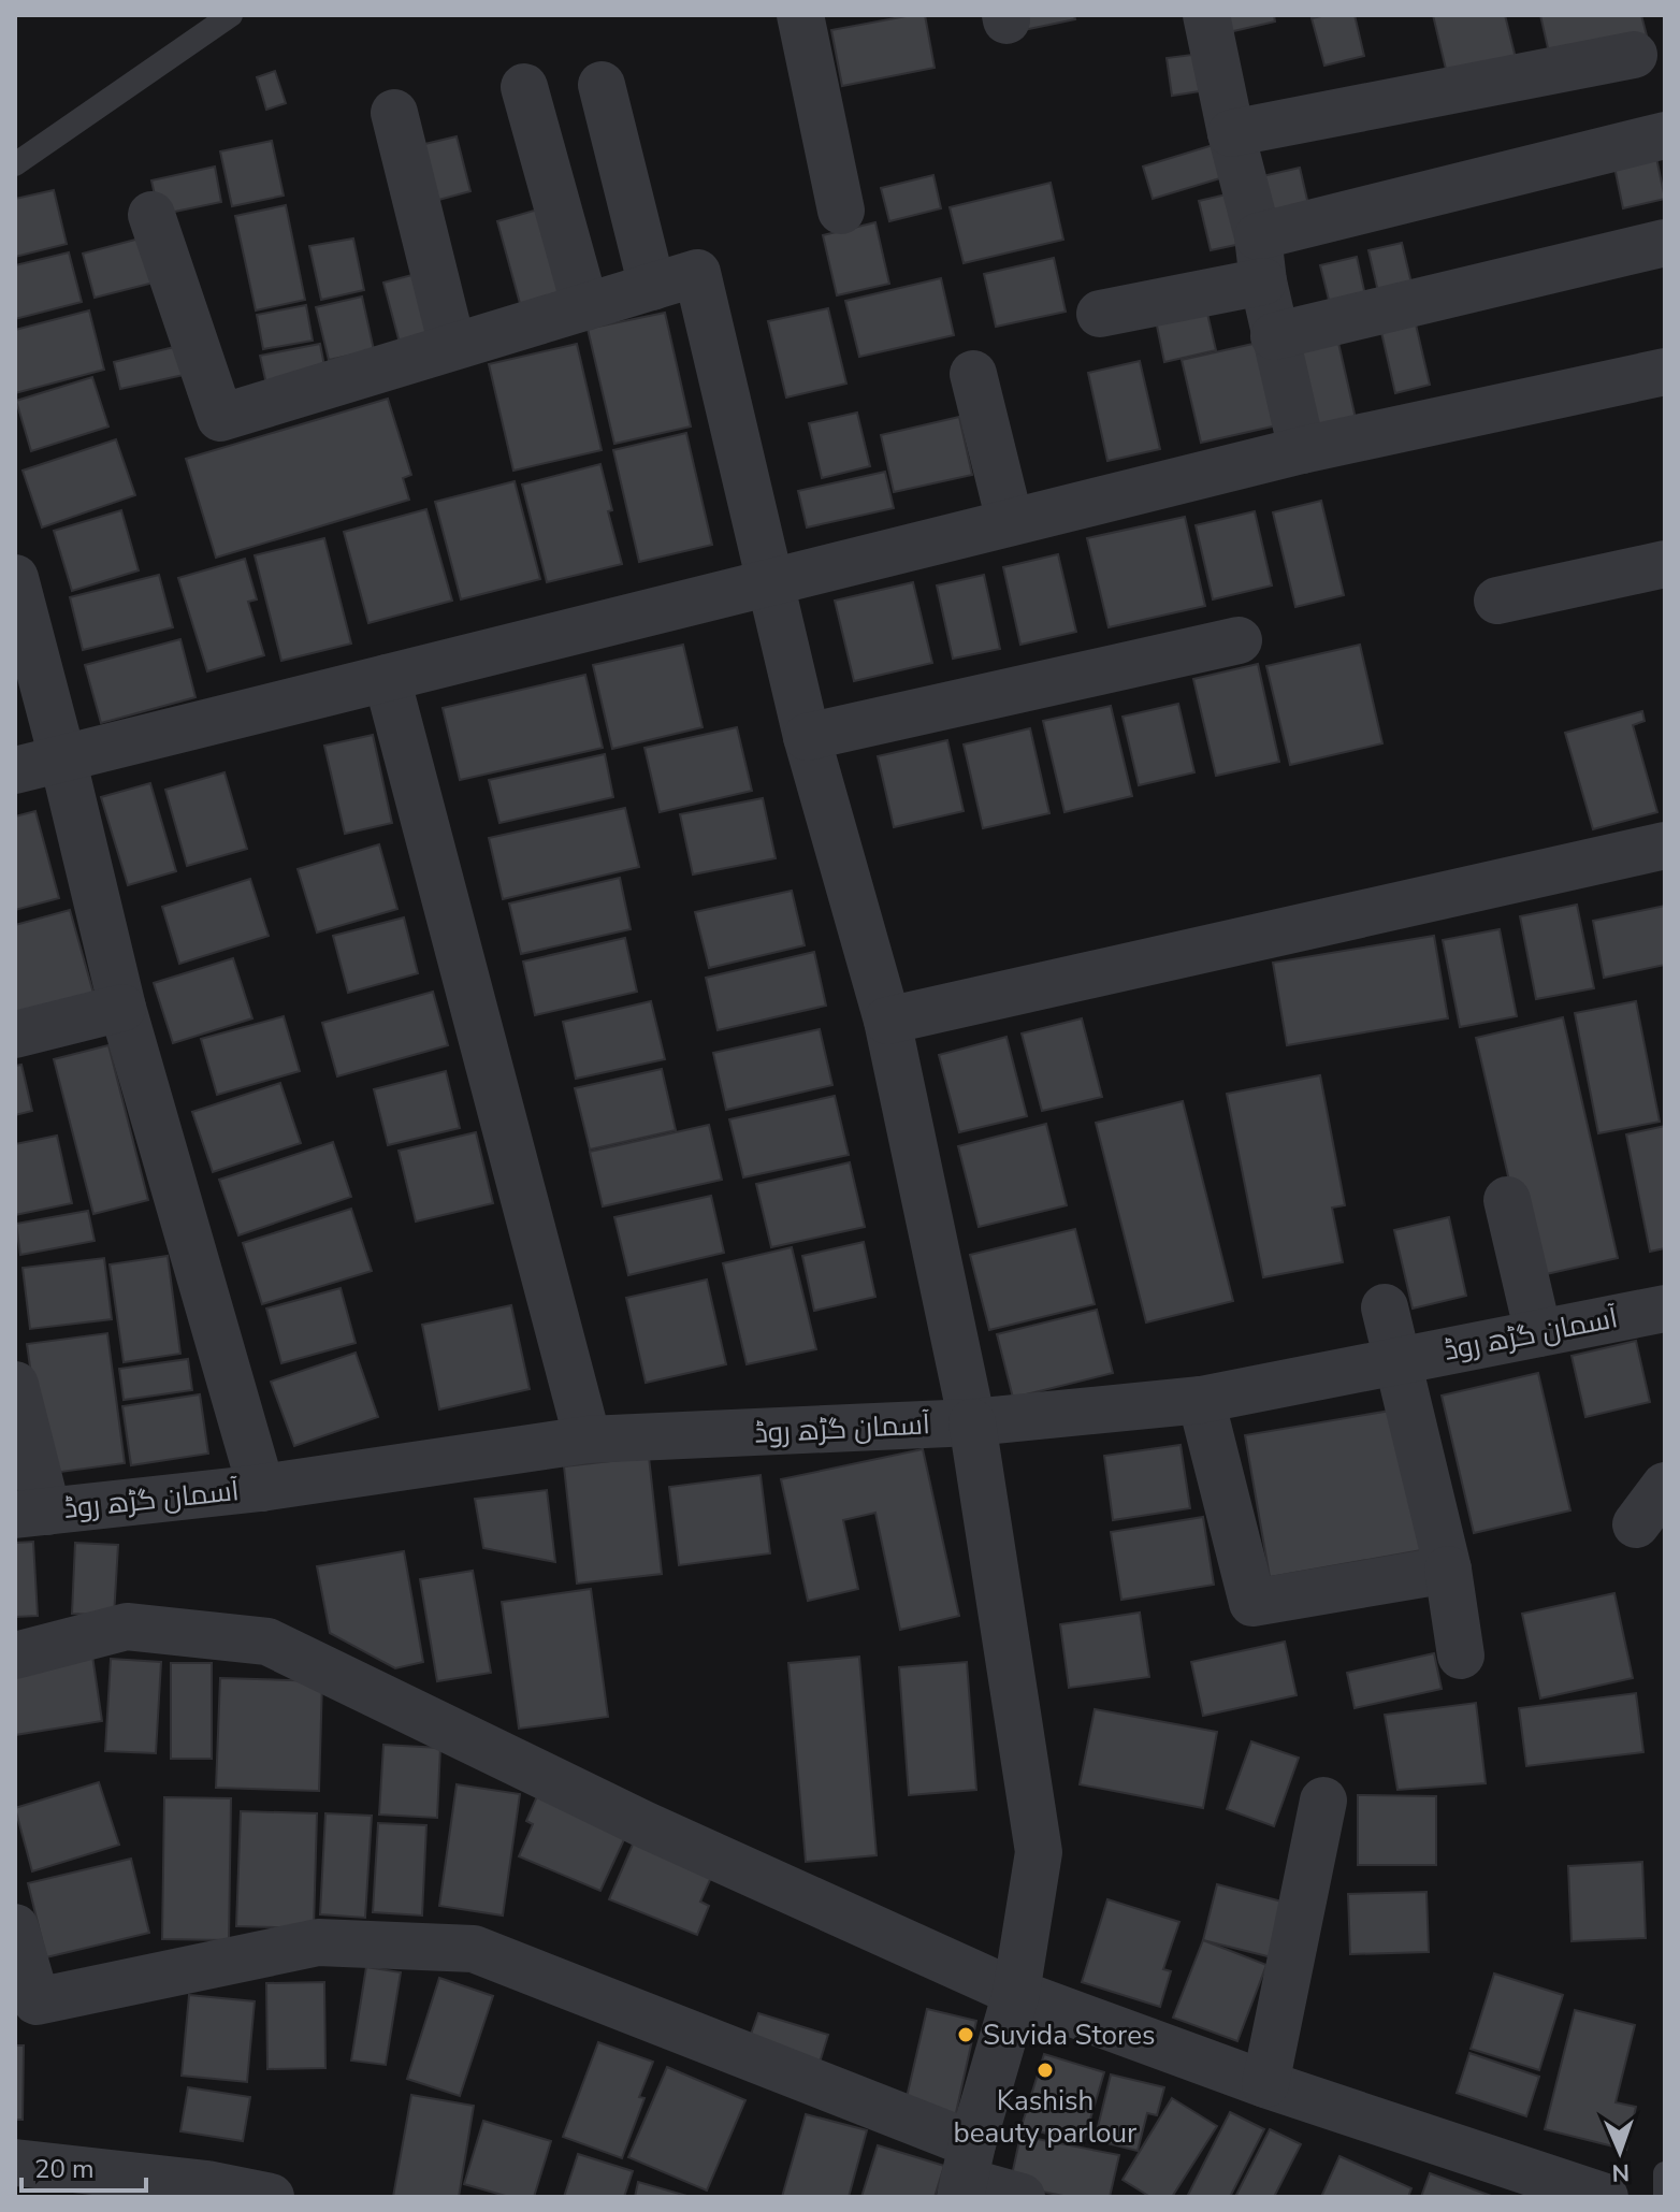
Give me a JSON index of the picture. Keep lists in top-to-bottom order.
{
  "streets": {
    "street": ["آسمان گڑھ روڈ"]
  },
  "places": ["Suvida Stores", "Kashish beauty parlour"],
  "scale_bar": "20 m",
  "north": "bottom"
}
